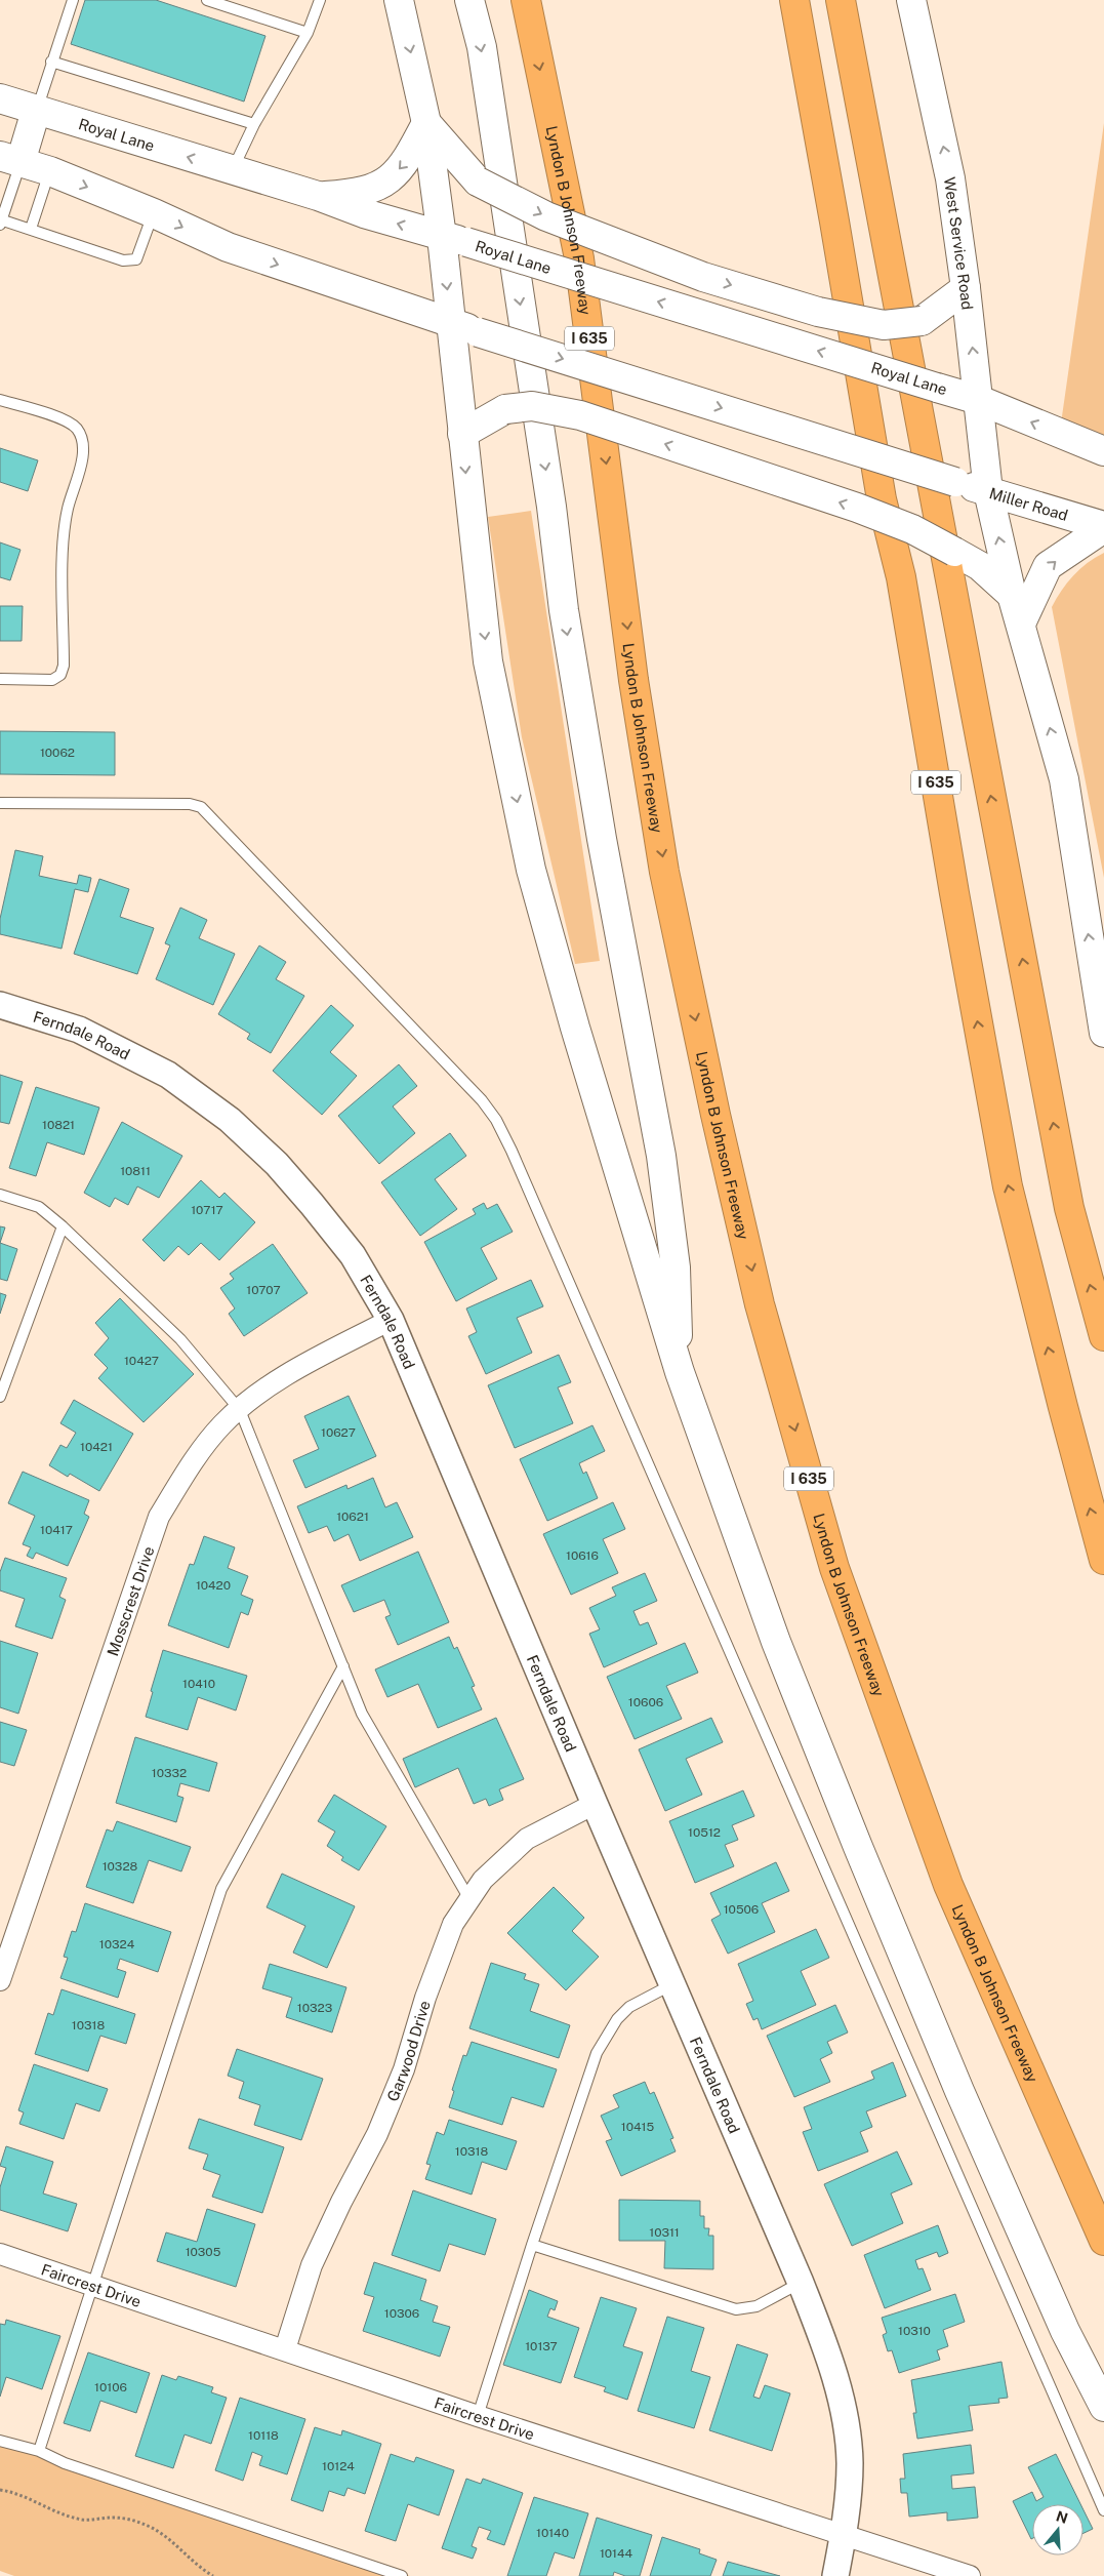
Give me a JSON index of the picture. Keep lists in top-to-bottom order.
{
  "streets": {
    "highway": ["Lyndon B Johnson Freeway", "I 635"],
    "main road": ["Royal Lane", "West Service Road", "Miller Road"],
    "street": [
      "Ferndale Road",
      "Mosscrest Drive",
      "Garwood Drive",
      "Faircrest Drive"
    ]
  },
  "crossings": [
    ["Royal Lane", "West Service Road"],
    ["West Service Road", "Miller Road"],
    ["Ferndale Road", "Mosscrest Drive"],
    ["Ferndale Road", "Garwood Drive"],
    ["Ferndale Road", "Faircrest Drive"],
    ["Garwood Drive", "Faircrest Drive"]
  ],
  "one_way": ["Lyndon B Johnson Freeway", "West Service Road"],
  "house_numbers": [
    "10062",
    "10821",
    "10811",
    "10717",
    "10707",
    "10427",
    "10627",
    "10421",
    "10621",
    "10417",
    "10616",
    "10420",
    "10410",
    "10606",
    "10332",
    "10512",
    "10328",
    "10506",
    "10324",
    "10323",
    "10318",
    "10415",
    "10318",
    "10311",
    "10305",
    "10306",
    "10310",
    "10137",
    "10106",
    "10118",
    "10124",
    "10140",
    "10144"
  ],
  "north": "top"
}
